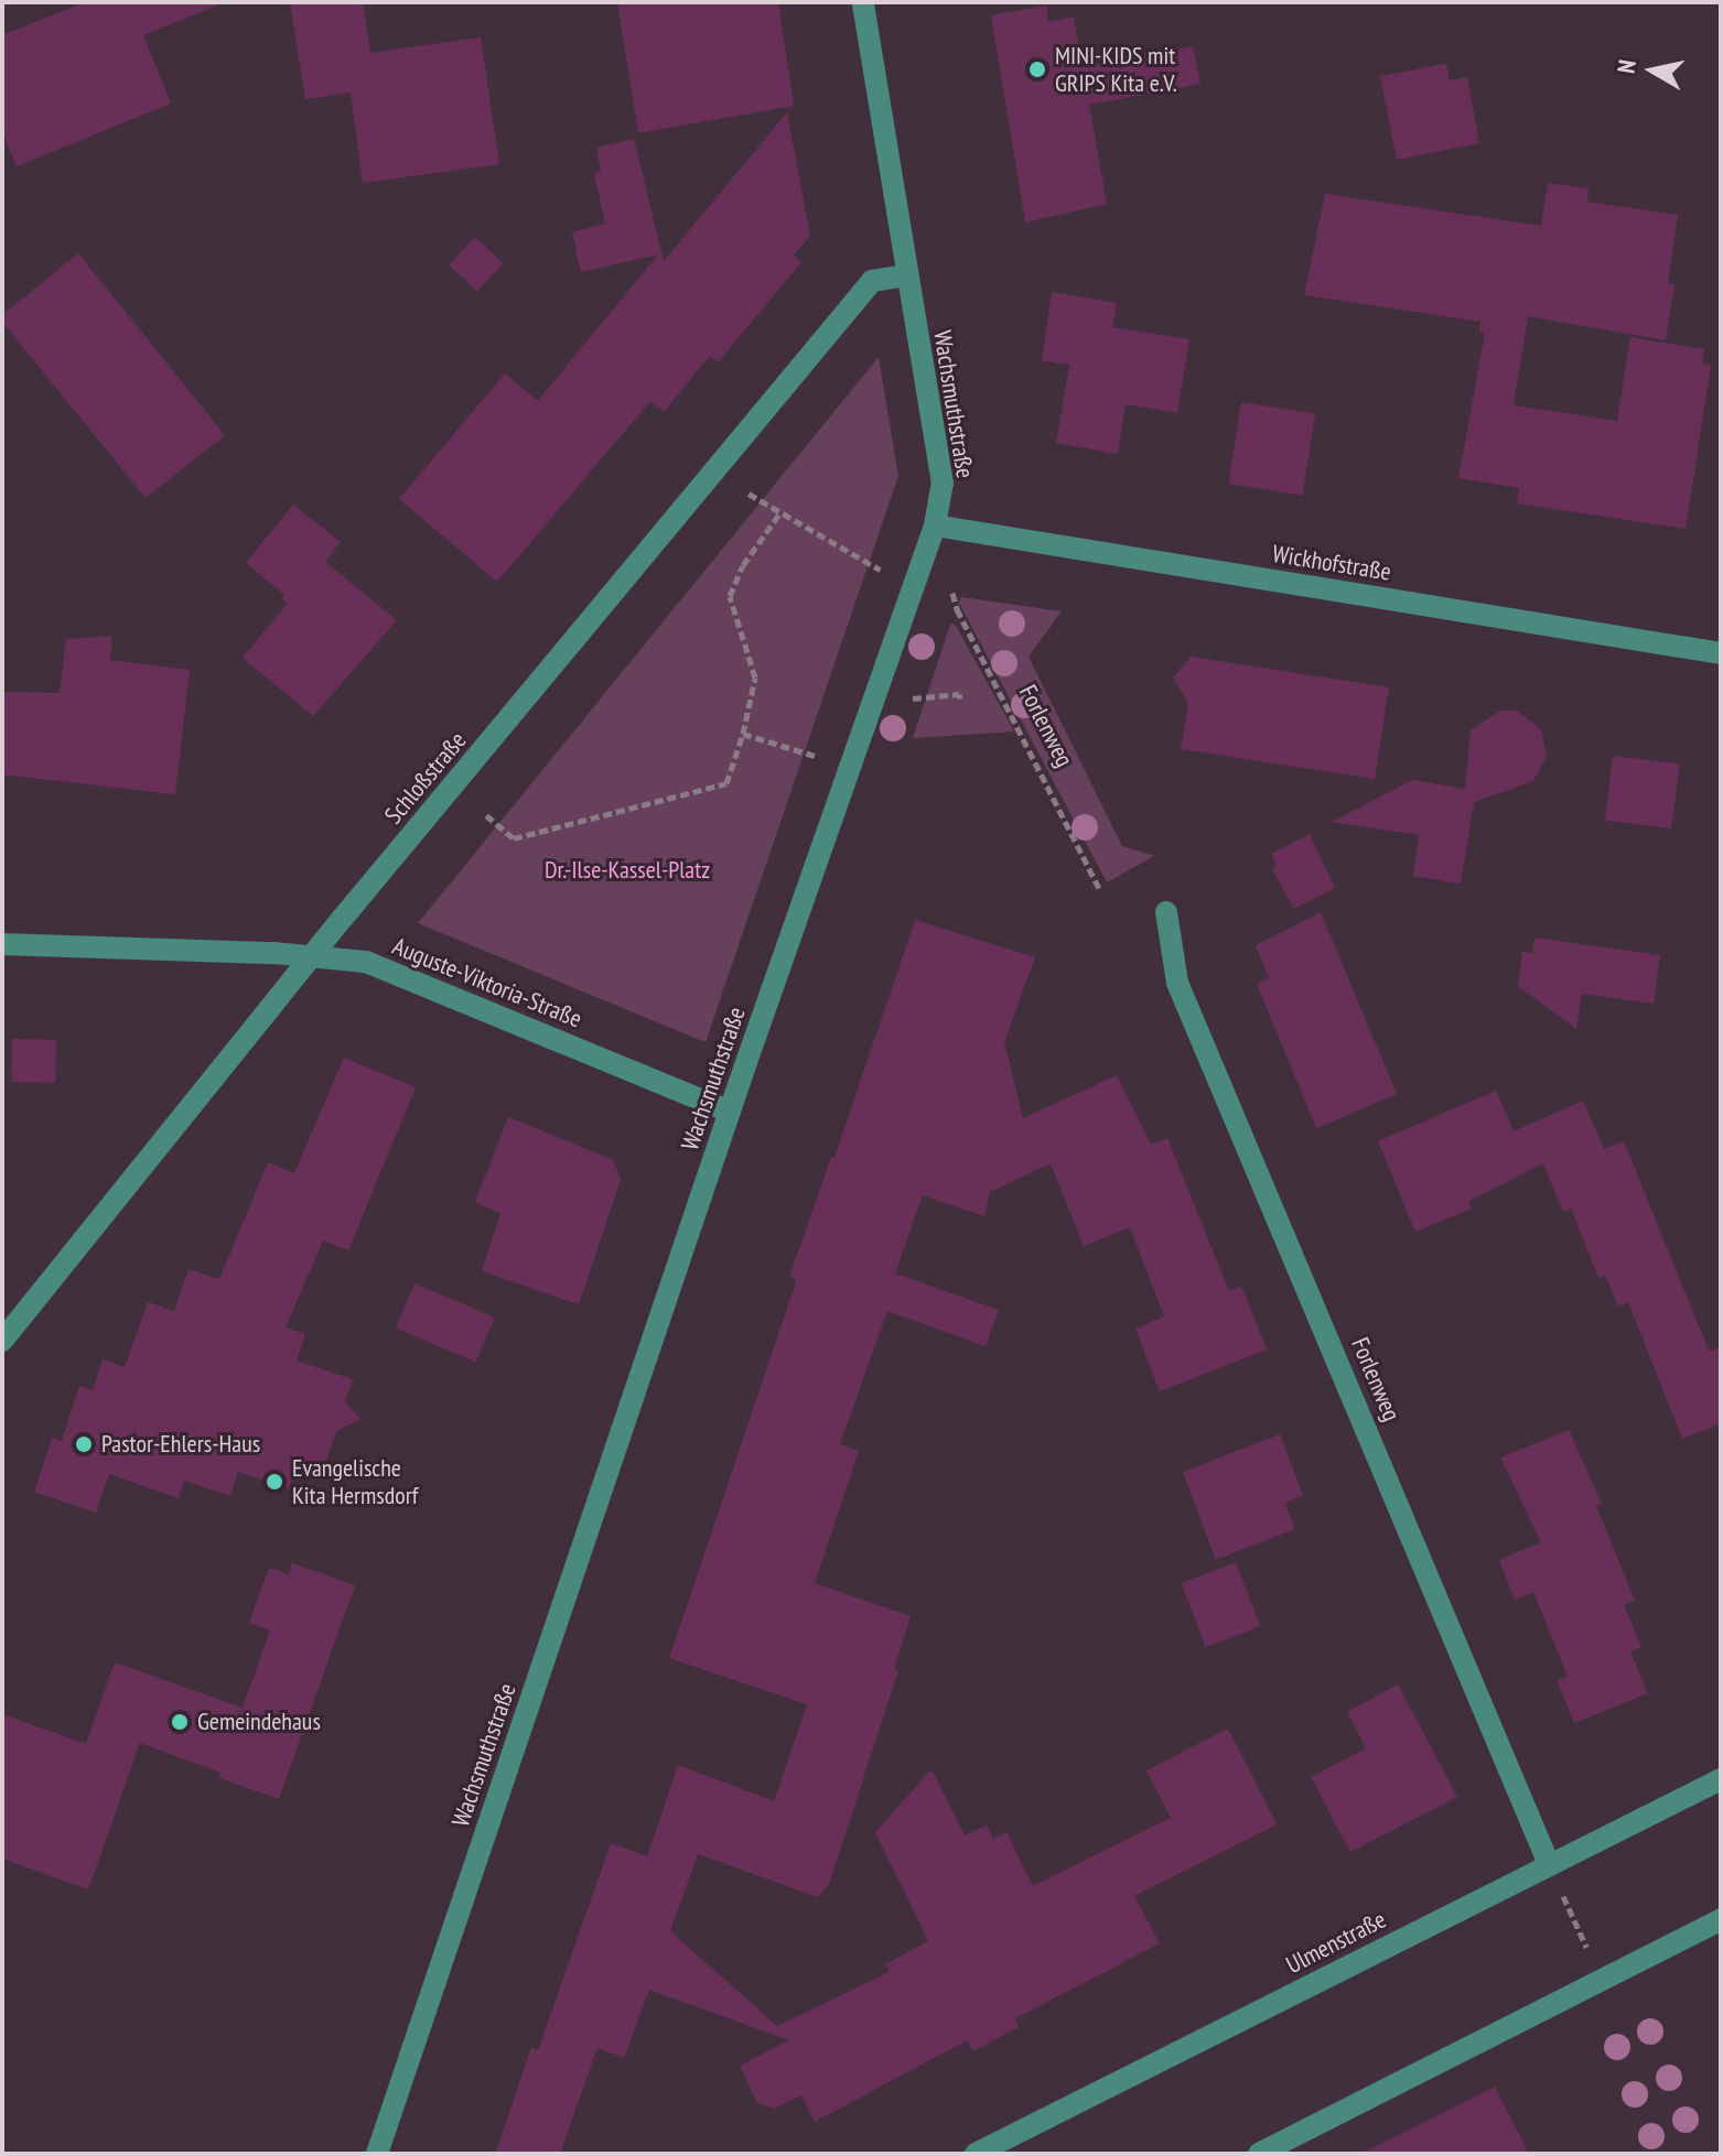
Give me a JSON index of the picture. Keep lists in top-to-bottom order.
{
  "streets": {
    "street": [
      "Wachsmuthstraße",
      "Wickhofstraße",
      "Forlenweg",
      "Schloßstraße",
      "Auguste-Viktoria-Straße",
      "Ulmenstraße"
    ]
  },
  "crossings": [
    ["Wachsmuthstraße", "Wickhofstraße"],
    ["Wachsmuthstraße", "Schloßstraße"],
    ["Wachsmuthstraße", "Auguste-Viktoria-Straße"],
    ["Forlenweg", "Ulmenstraße"],
    ["Schloßstraße", "Auguste-Viktoria-Straße"]
  ],
  "parks": ["Dr.-Ilse-Kassel-Platz"],
  "places": [
    "MINI-KIDS mit GRIPS Kita e.V.",
    "Pastor-Ehlers-Haus",
    "Evangelische Kita Hermsdorf",
    "Gemeindehaus"
  ],
  "north": "left"
}
